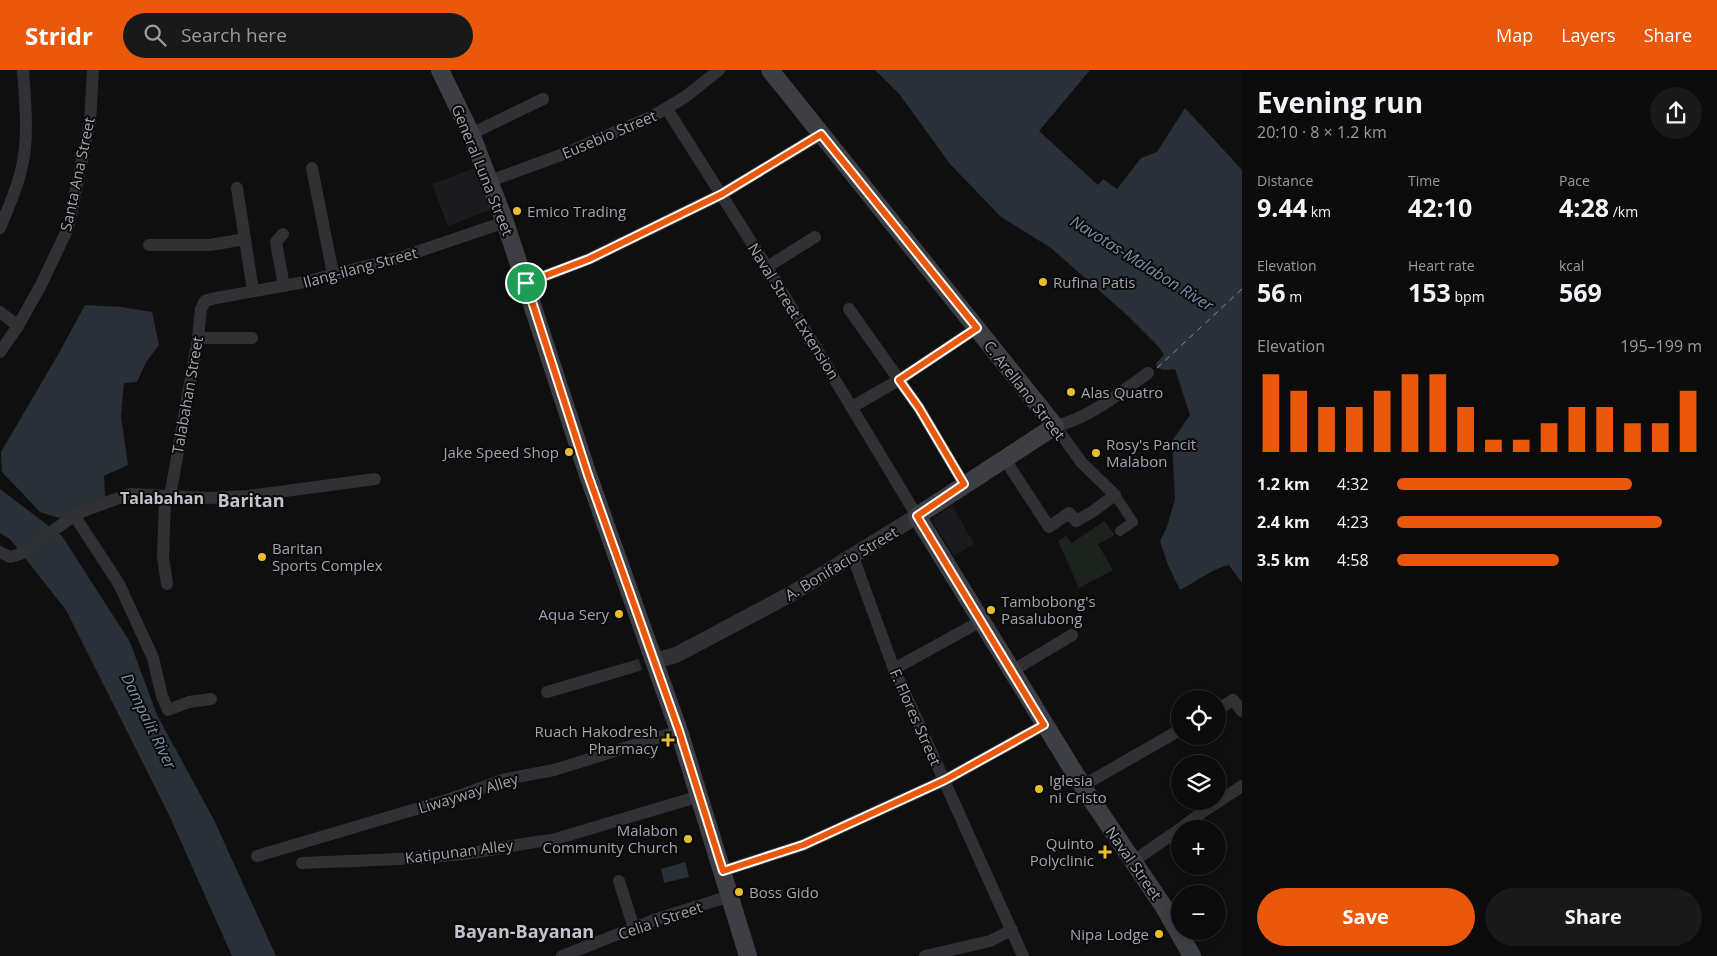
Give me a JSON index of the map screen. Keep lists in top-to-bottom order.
{
  "streets": {
    "main road": [
      "General Luna Street",
      "C. Arellano Street",
      "A. Bonifacio Street",
      "Naval Street"
    ],
    "street": [
      "Eusebio Street",
      "Santa Ana Street",
      "Ilang-ilang Street",
      "Naval Street Extension",
      "Talabahan Street",
      "F. Flores Street",
      "Liwayway Alley",
      "Katipunan Alley",
      "Celia I Street"
    ]
  },
  "crossings": [
    ["Eusebio Street", "General Luna Street"],
    ["Eusebio Street", "Naval Street Extension"],
    ["General Luna Street", "Ilang-ilang Street"],
    ["General Luna Street", "A. Bonifacio Street"],
    ["General Luna Street", "Liwayway Alley"],
    ["General Luna Street", "Katipunan Alley"],
    ["General Luna Street", "Celia I Street"],
    ["Ilang-ilang Street", "Talabahan Street"],
    ["Naval Street Extension", "A. Bonifacio Street"],
    ["Naval Street Extension", "Naval Street"],
    ["C. Arellano Street", "A. Bonifacio Street"],
    ["A. Bonifacio Street", "F. Flores Street"],
    ["A. Bonifacio Street", "Naval Street"]
  ],
  "districts": ["Talabahan", "Baritan", "Bayan-Bayanan"],
  "water": ["Navotas-Malabon River", "Dampalit River"],
  "places": {
    "other": [
      "Emico Trading",
      "Rufina Patis",
      "Alas Quatro",
      "Jake Speed Shop",
      "Rosy's Pancit Malabon",
      "Baritan Sports Complex",
      "Tambobong's Pasalubong",
      "Aqua Sery",
      "Iglesia ni Cristo",
      "Malabon Community Church",
      "Boss Gido",
      "Nipa Lodge"
    ],
    "health": ["Ruach Hakodresh Pharmacy", "Quinto Polyclinic"]
  },
  "page": {
    "header": "Stridr",
    "search": "Search here",
    "nav": ["Map", "Layers", "Share"],
    "heading": ["Evening run", "20:10 · 8 × 1.2 km"],
    "stats": [
      ["Distance", "9.44 km"],
      ["Time", "42:10"],
      ["Pace", "4:28 /km"],
      ["Elevation", "56 m"],
      ["Heart rate", "153 bpm"],
      ["kcal", "569"]
    ],
    "chart": ["Elevation", "195–199 m"],
    "list": [
      {
        "name": "1.2 km",
        "note": "4:32"
      },
      {
        "name": "2.4 km",
        "note": "4:23"
      },
      {
        "name": "3.5 km",
        "note": "4:58"
      }
    ],
    "map_buttons": ["+", "−"],
    "buttons": ["Save", "Share"]
  }
}
